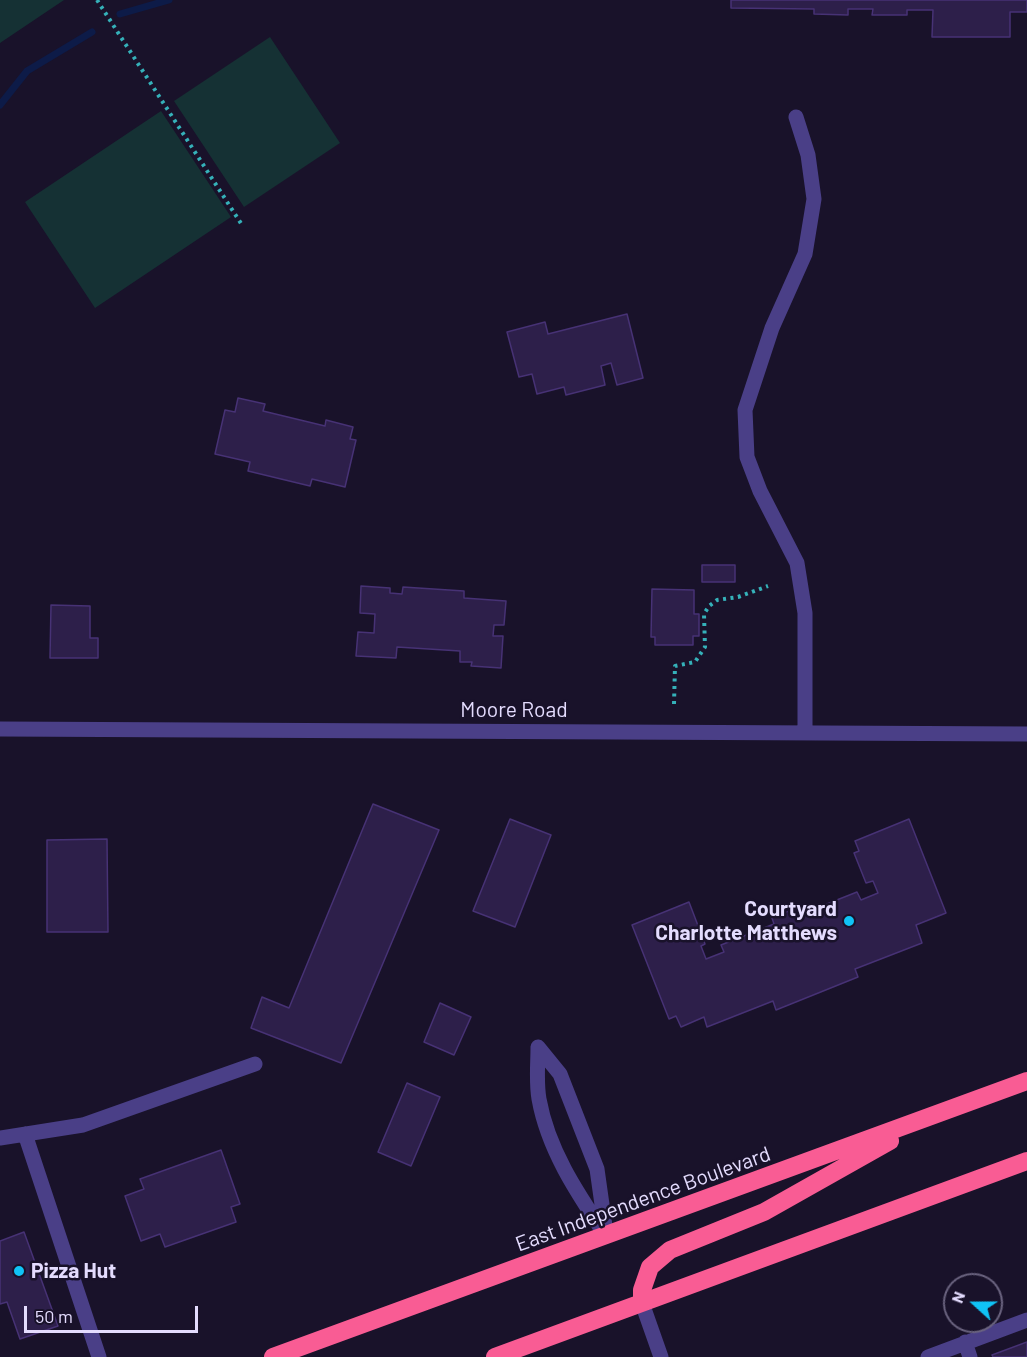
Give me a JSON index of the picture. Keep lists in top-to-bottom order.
{
  "streets": {
    "highway": ["East Independence Boulevard"],
    "street": ["Moore Road"]
  },
  "places": ["Courtyard Charlotte Matthews", "Pizza Hut"],
  "scale_bar": "50 m",
  "north": "left"
}
